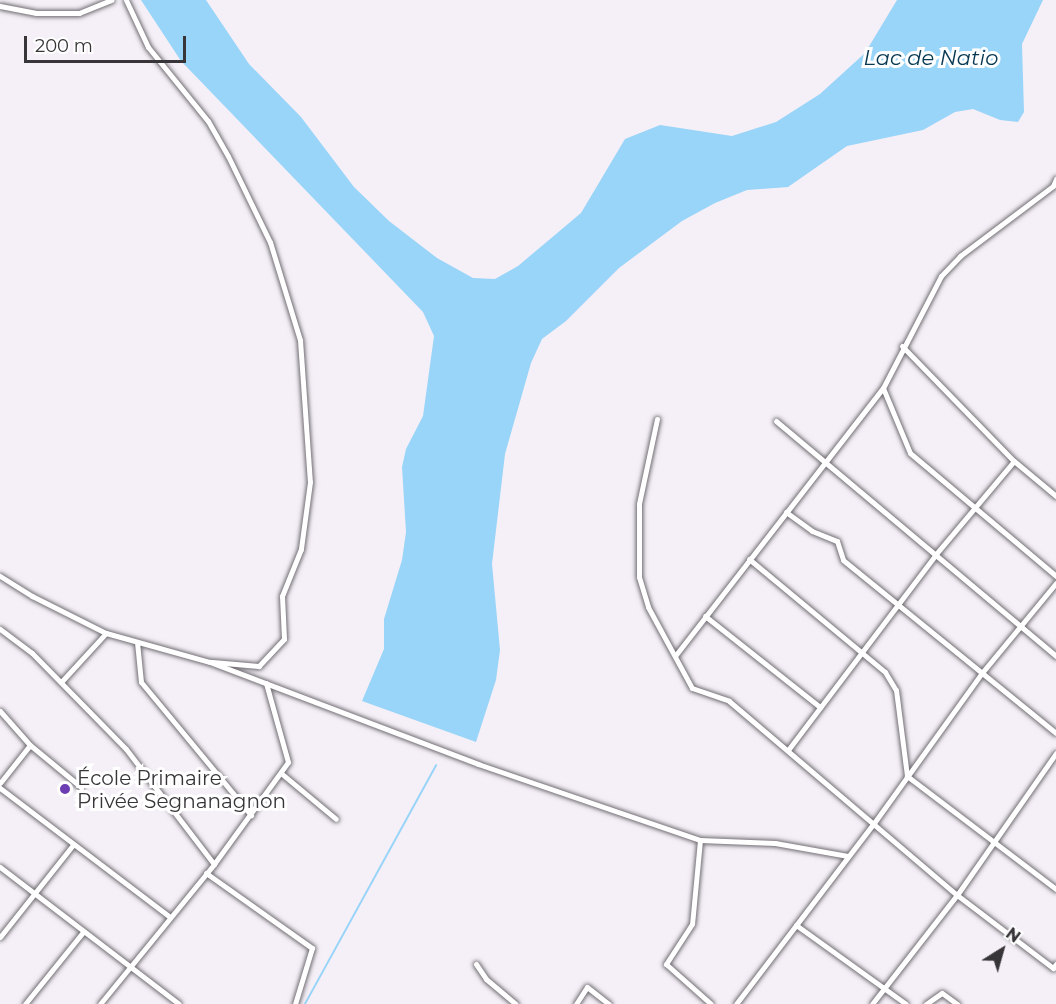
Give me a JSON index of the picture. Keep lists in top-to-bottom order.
{
  "water": ["Lac de Natio"],
  "places": ["École Primaire Privée Segnanagnon"],
  "scale_bar": "200 m",
  "north": "top right"
}
